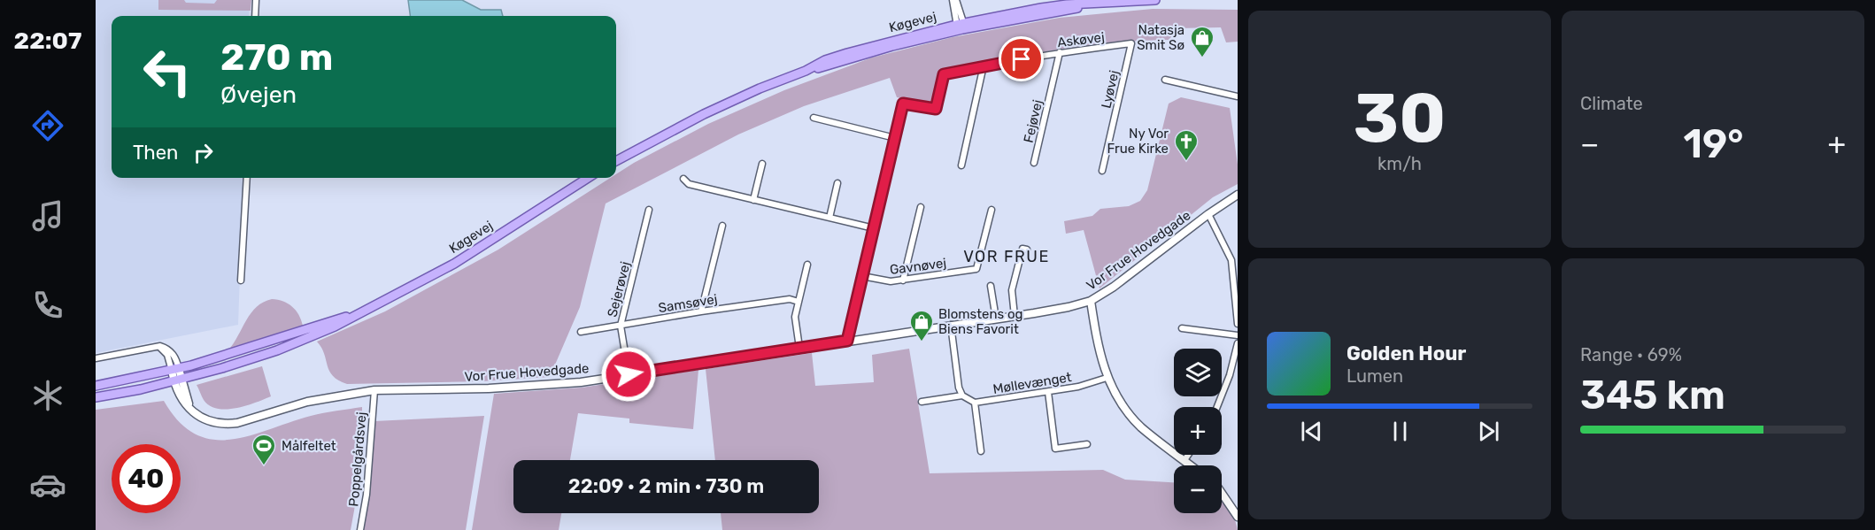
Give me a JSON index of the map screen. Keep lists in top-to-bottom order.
{
  "streets": {
    "main road": ["Køgevej"],
    "street": [
      "Askøvej",
      "Lyøvej",
      "Fejøvej",
      "Vor Frue Hovedgade",
      "Gavnøvej",
      "Sejerøvej",
      "Samsøvej",
      "Møllevænget",
      "Poppelgårdsvej"
    ]
  },
  "crossings": [
    ["Køgevej", "Vor Frue Hovedgade"],
    ["Askøvej", "Lyøvej"],
    ["Askøvej", "Fejøvej"],
    ["Vor Frue Hovedgade", "Sejerøvej"],
    ["Vor Frue Hovedgade", "Poppelgårdsvej"],
    ["Sejerøvej", "Samsøvej"]
  ],
  "districts": ["VOR FRUE"],
  "places": {
    "shop": ["Natasja Smit Sø", "Blomstens og Biens Favorit"],
    "church": ["Ny Vor Frue Kirke"],
    "sports": ["Målfeltet"]
  },
  "page": {
    "tabs": "22:07",
    "tile": [
      ["30", "km/h"],
      "Climate",
      ["Range · 69%", "345 km"]
    ],
    "turn": ["270 m", "Øvejen"],
    "heat": ["−", "19°", "+"],
    "then": "Then",
    "song": ["Golden Hour", "Lumen"],
    "map_buttons": ["+", "−"],
    "limit": "40",
    "trip": "22:09 · 2 min · 730 m"
  }
}
